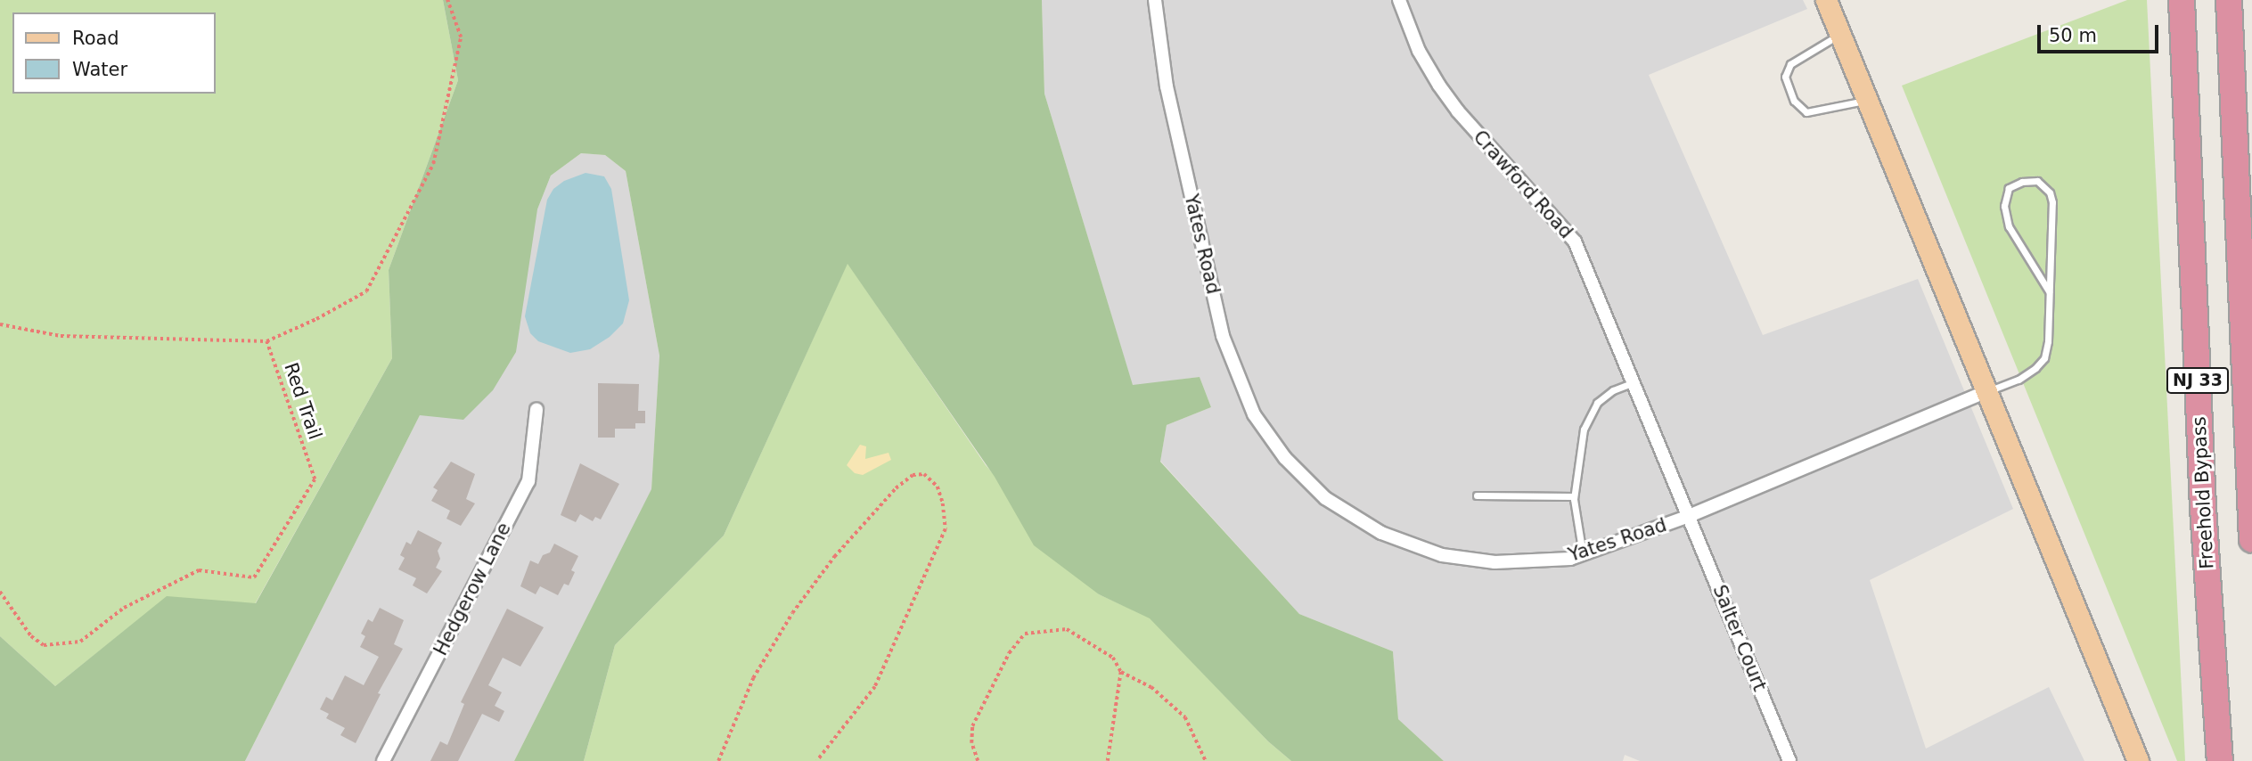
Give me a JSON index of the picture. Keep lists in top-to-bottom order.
{
  "streets": {
    "highway": ["NJ 33", "Freehold Bypass"],
    "street": [
      "Crawford Road",
      "Yates Road",
      "Hedgerow Lane",
      "Salter Court"
    ],
    "path": ["Red Trail"]
  },
  "crossings": [
    ["Crawford Road", "Yates Road"],
    ["Crawford Road", "Salter Court"],
    ["Yates Road", "Salter Court"]
  ],
  "legend": ["Road", "Water"],
  "scale_bar": "50 m"
}
